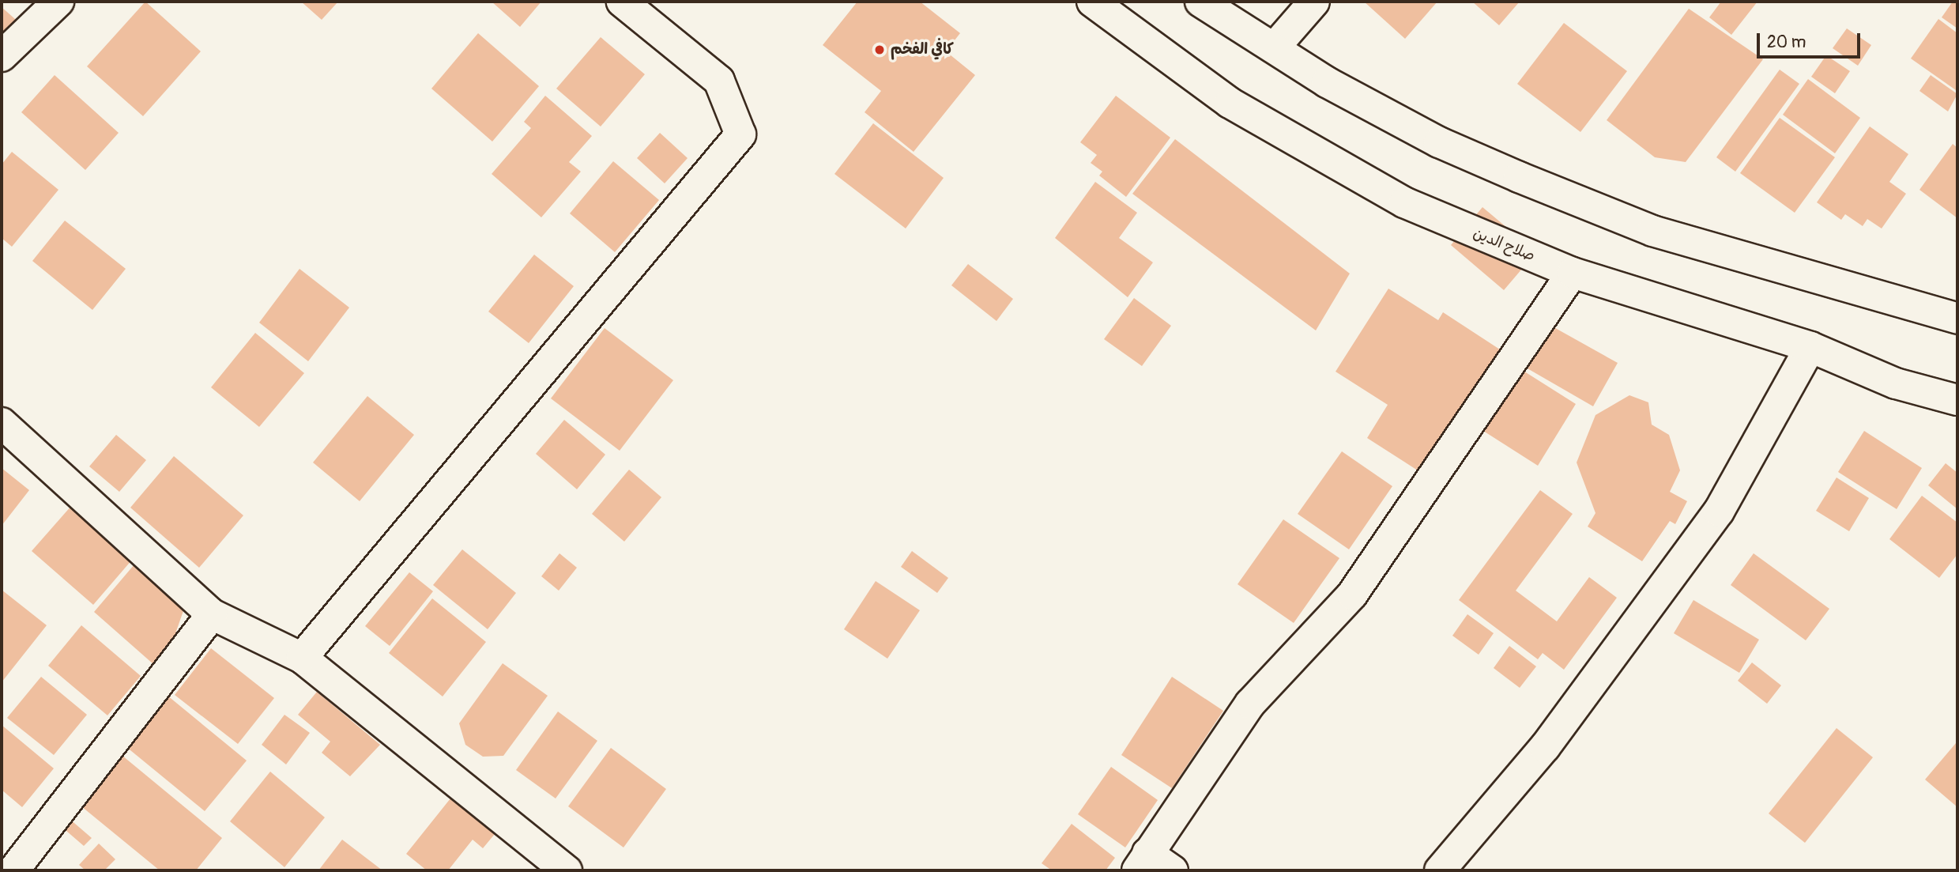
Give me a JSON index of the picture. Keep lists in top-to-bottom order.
{
  "streets": {
    "main road": ["صلاح الدين"]
  },
  "places": ["كافي الفخم"],
  "scale_bar": "20 m"
}
